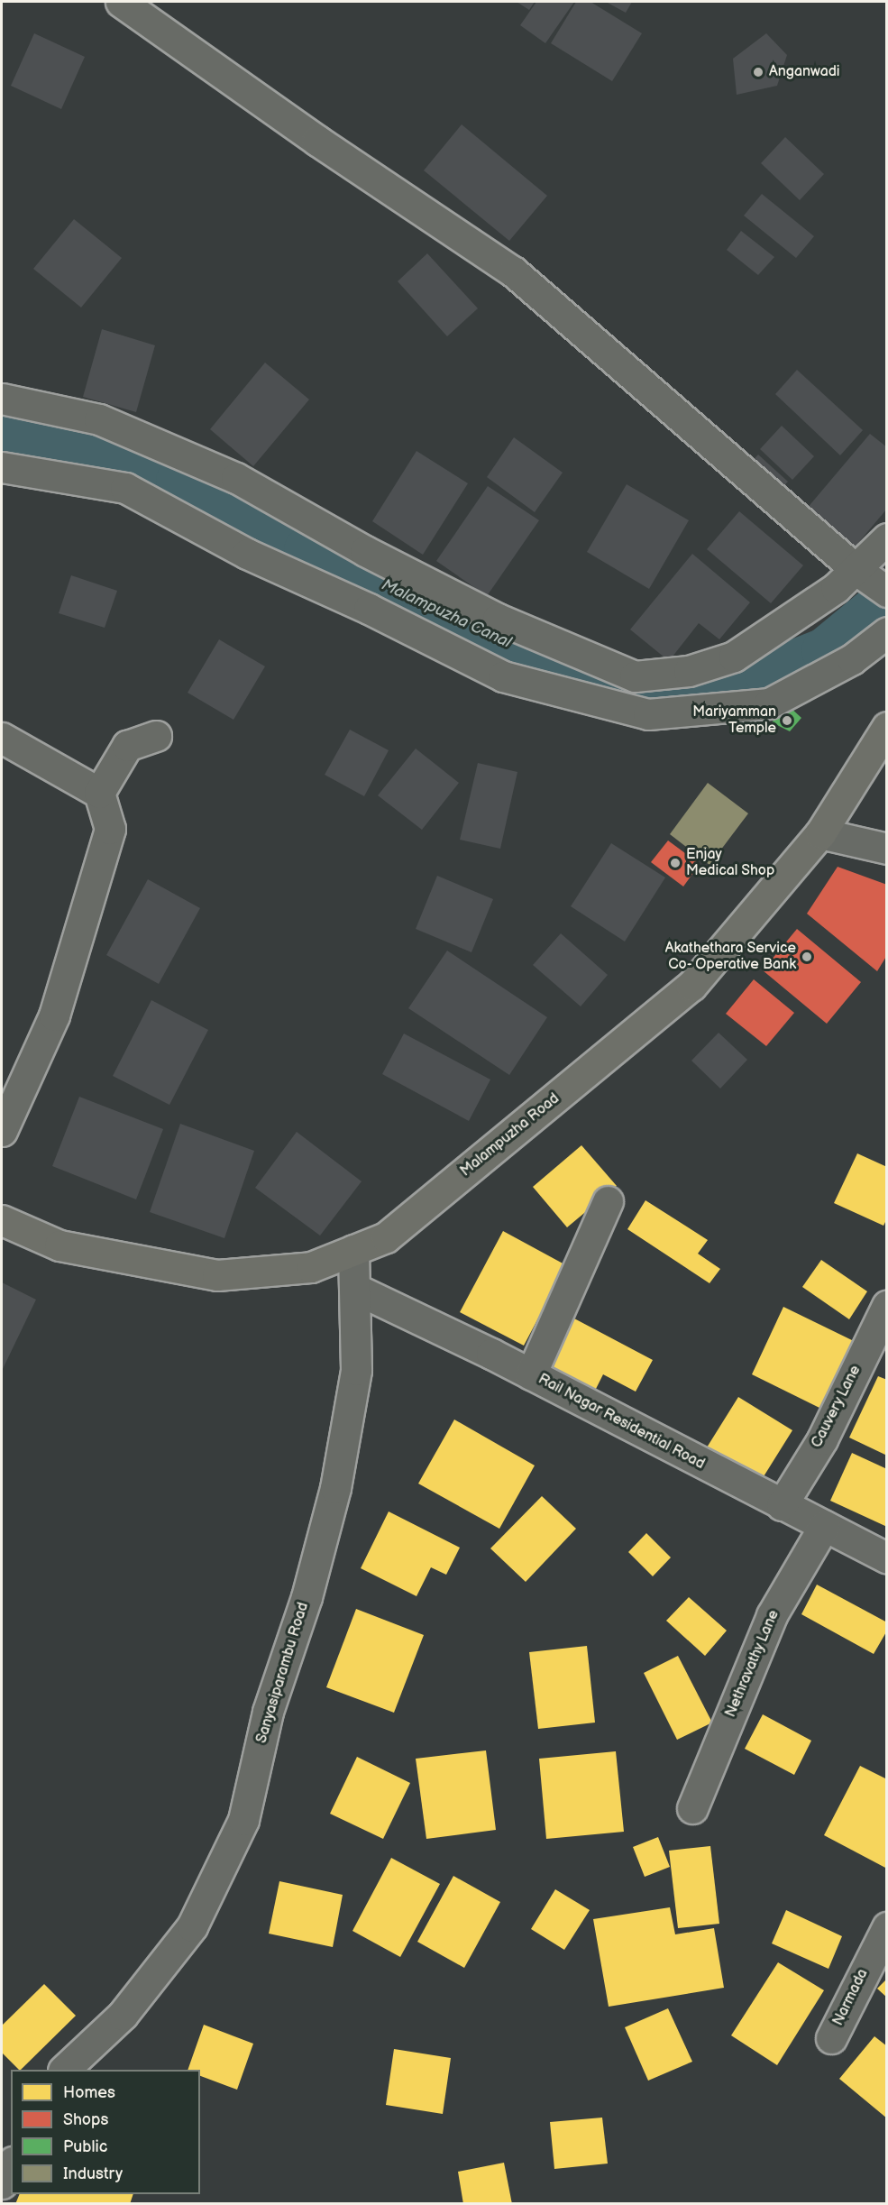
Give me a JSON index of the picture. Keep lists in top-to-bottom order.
{
  "streets": {
    "main road": ["Malampuzha Road"],
    "street": [
      "Cauvery Lane",
      "Rail Nagar Residential Road",
      "Nethravathy Lane",
      "Sanyasiparambu Road",
      "Narmada"
    ]
  },
  "crossings": [
    ["Malampuzha Road", "Sanyasiparambu Road"],
    ["Cauvery Lane", "Rail Nagar Residential Road"],
    ["Rail Nagar Residential Road", "Nethravathy Lane"],
    ["Rail Nagar Residential Road", "Sanyasiparambu Road"]
  ],
  "water": ["Malampuzha Canal"],
  "places": [
    "Anganwadi",
    "Mariyamman Temple",
    "Enjay Medical Shop",
    "Akathethara Service Co- Operative Bank"
  ],
  "legend": [
    "Homes",
    "Shops",
    "Public",
    "Industry"
  ]
}
